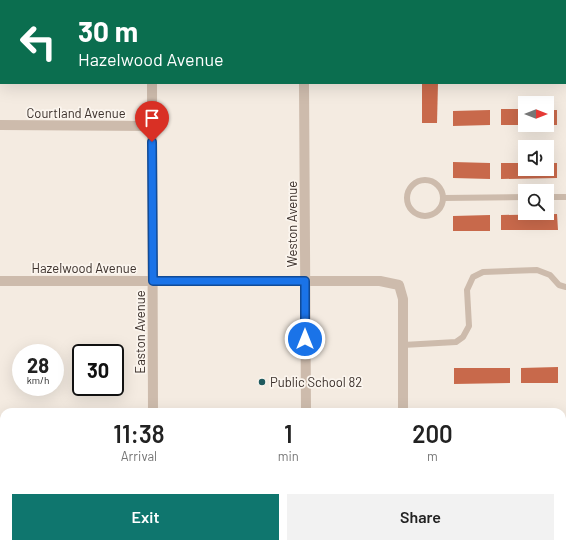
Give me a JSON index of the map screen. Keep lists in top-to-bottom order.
{
  "streets": {
    "street": [
      "Courtland Avenue",
      "Weston Avenue",
      "Hazelwood Avenue",
      "Easton Avenue"
    ]
  },
  "crossings": [
    ["Courtland Avenue", "Easton Avenue"],
    ["Weston Avenue", "Hazelwood Avenue"],
    ["Hazelwood Avenue", "Easton Avenue"]
  ],
  "places": ["Public School 82"],
  "north": "right",
  "page": {
    "turn": ["30 m", "Hazelwood Avenue"],
    "speed": "28 km/h",
    "limit": "30",
    "eta": [
      "11:38",
      "Arrival",
      "1",
      "min",
      "200",
      "m"
    ],
    "buttons": ["Exit", "Share"]
  }
}
